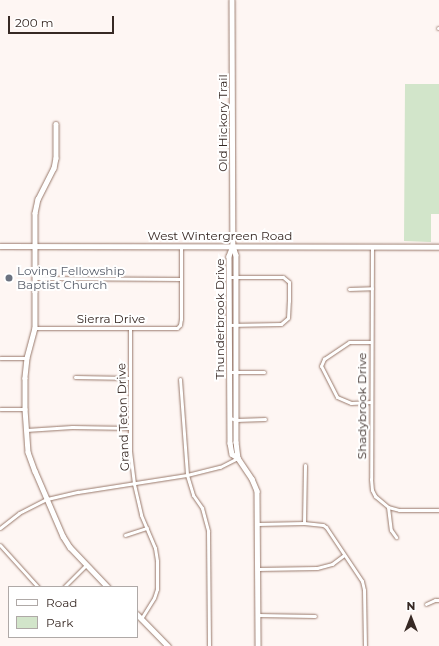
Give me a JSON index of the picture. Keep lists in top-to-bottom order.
{
  "streets": {
    "street": [
      "Old Hickory Trail",
      "West Wintergreen Road",
      "Sierra Drive",
      "Thunderbrook Drive",
      "Shadybrook Drive",
      "Grand Teton Drive"
    ]
  },
  "crossings": [
    ["Old Hickory Trail", "West Wintergreen Road"],
    ["Old Hickory Trail", "Thunderbrook Drive"],
    ["West Wintergreen Road", "Thunderbrook Drive"],
    ["West Wintergreen Road", "Shadybrook Drive"],
    ["Sierra Drive", "Grand Teton Drive"]
  ],
  "places": ["Loving Fellowship Baptist Church"],
  "legend": ["Road", "Park"],
  "scale_bar": "200 m",
  "north": "top"
}
